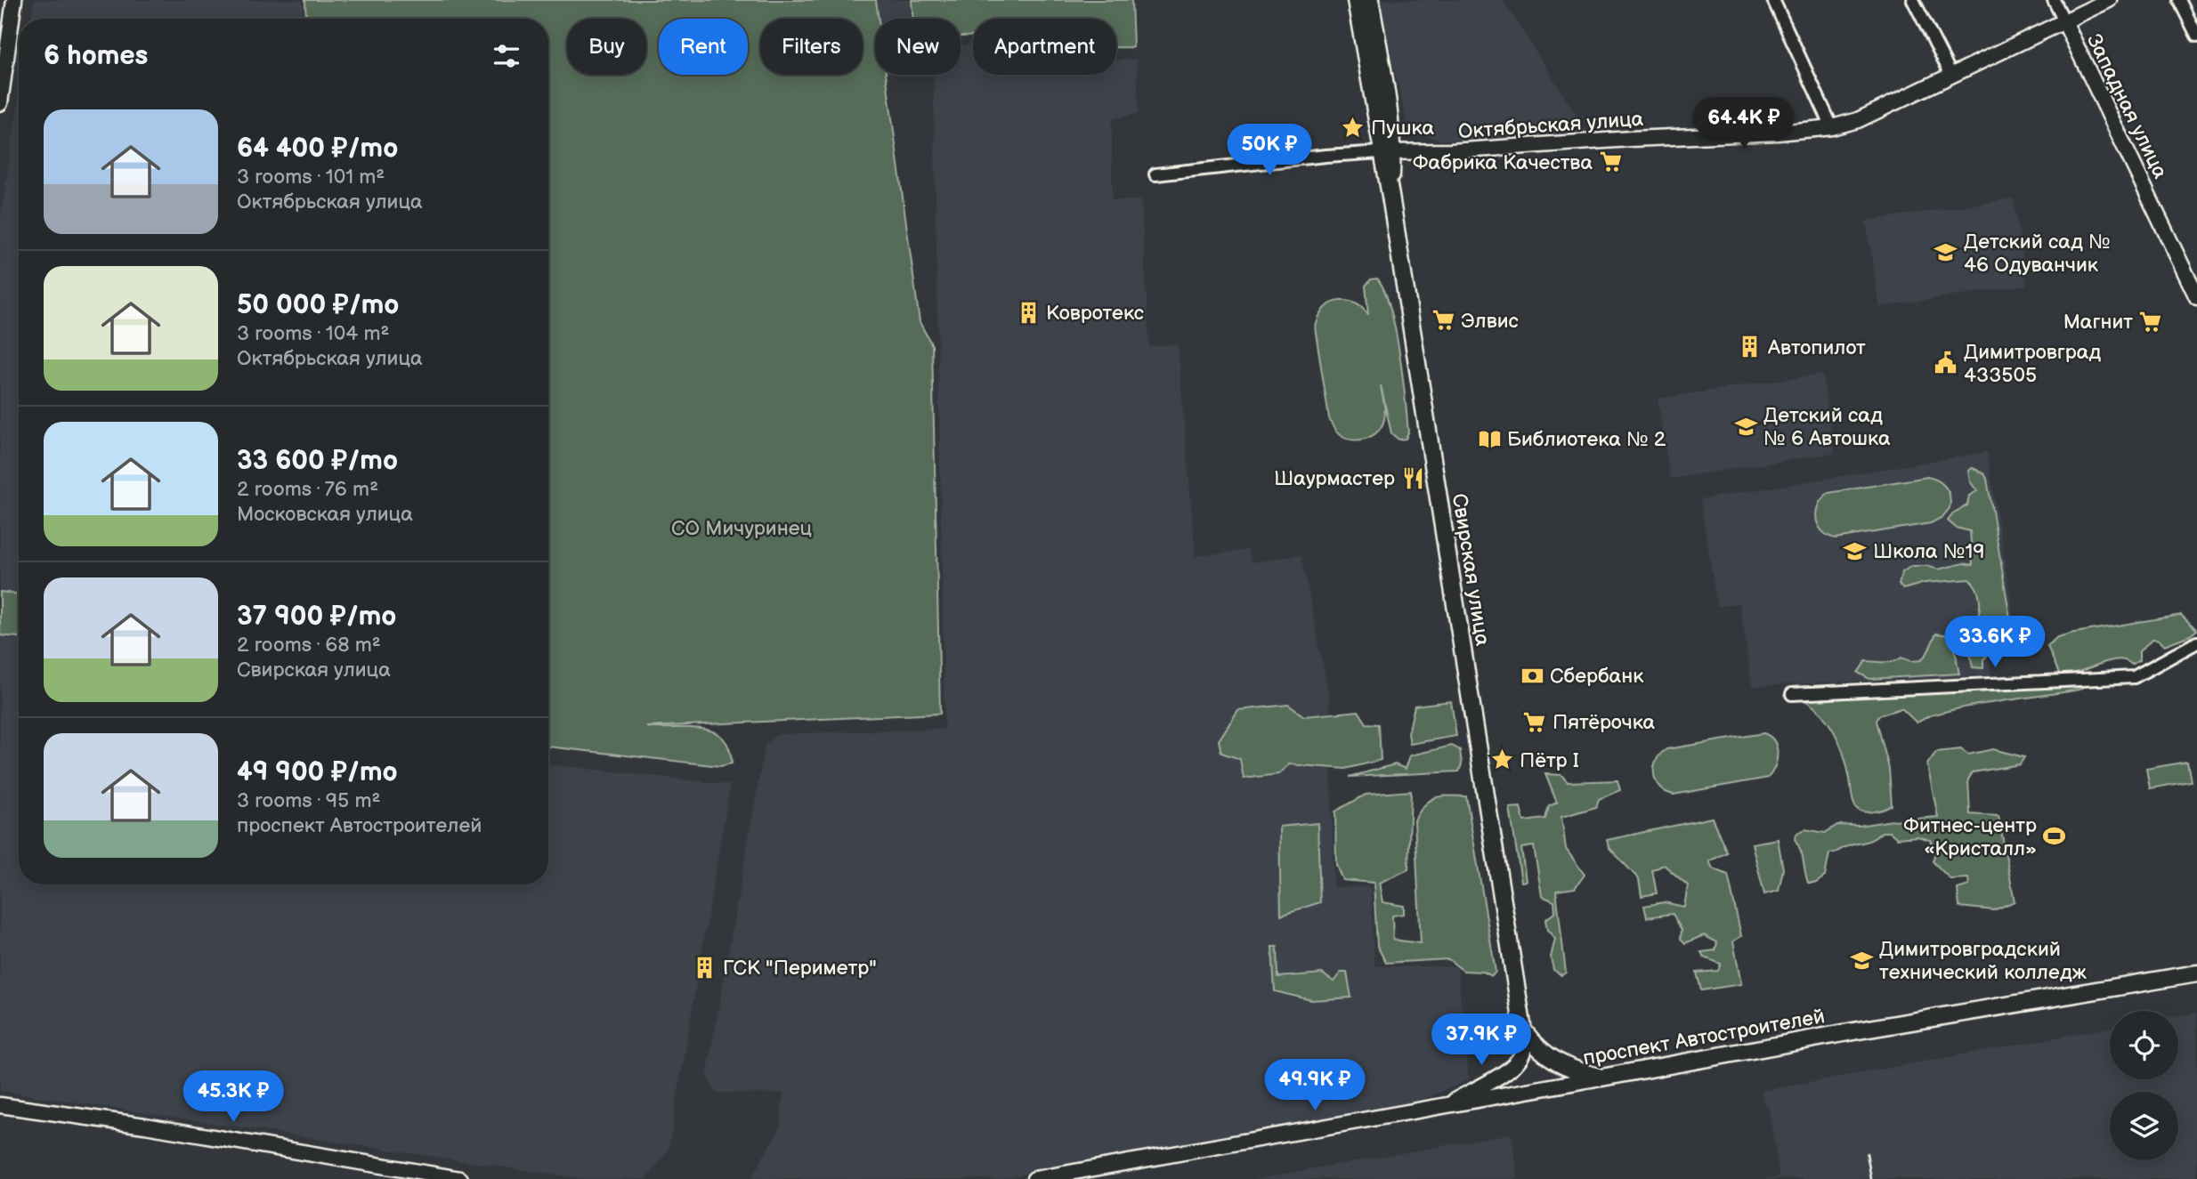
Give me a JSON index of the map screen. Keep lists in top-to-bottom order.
{
  "streets": {
    "highway": ["Свирская улица", "проспект Автостроителей"],
    "main road": ["Западная улица", "Октябрьская улица"]
  },
  "crossings": [
    ["Западная улица", "Октябрьская улица"],
    ["Октябрьская улица", "Свирская улица"],
    ["Свирская улица", "проспект Автостроителей"]
  ],
  "parks": ["СО Мичуринец"],
  "places": {
    "place": ["Пушка", "Пётр I"],
    "supermarket": [
      "Фабрика Качества",
      "Элвис",
      "Магнит",
      "Пятёрочка"
    ],
    "school or university": [
      "Детский сад № 46 Одуванчик",
      "Детский сад № 6 Автошка",
      "Школа №19",
      "Димитровградский технический колледж"
    ],
    "building": ["Ковротекс", "Автопилот", "ГСК \"Периметр\""],
    "public building": ["Димитровград 433505"],
    "library": ["Библиотека № 2"],
    "restaurant": ["Шаурмастер"],
    "bank": ["Сбербанк"],
    "sports": ["Фитнес-центр «Кристалл»"]
  },
  "page": {
    "chip": [
      "Buy",
      "Rent",
      "Filters",
      "New",
      "Apartment"
    ],
    "heading": "6 homes",
    "list": [
      {
        "name": "64 400 ₽/mo",
        "note": "3 rooms · 101 m² · Октябрьская улица"
      },
      {
        "name": "50 000 ₽/mo",
        "note": "3 rooms · 104 m² · Октябрьская улица"
      },
      {
        "name": "33 600 ₽/mo",
        "note": "2 rooms · 76 m² · Московская улица"
      },
      {
        "name": "37 900 ₽/mo",
        "note": "2 rooms · 68 m² · Свирская улица"
      },
      {
        "name": "49 900 ₽/mo",
        "note": "3 rooms · 95 m² · проспект Автостроителей"
      }
    ],
    "price": [
      "64.4K ₽",
      "50K ₽",
      "33.6K ₽",
      "37.9K ₽",
      "49.9K ₽",
      "45.3K ₽"
    ]
  }
}
